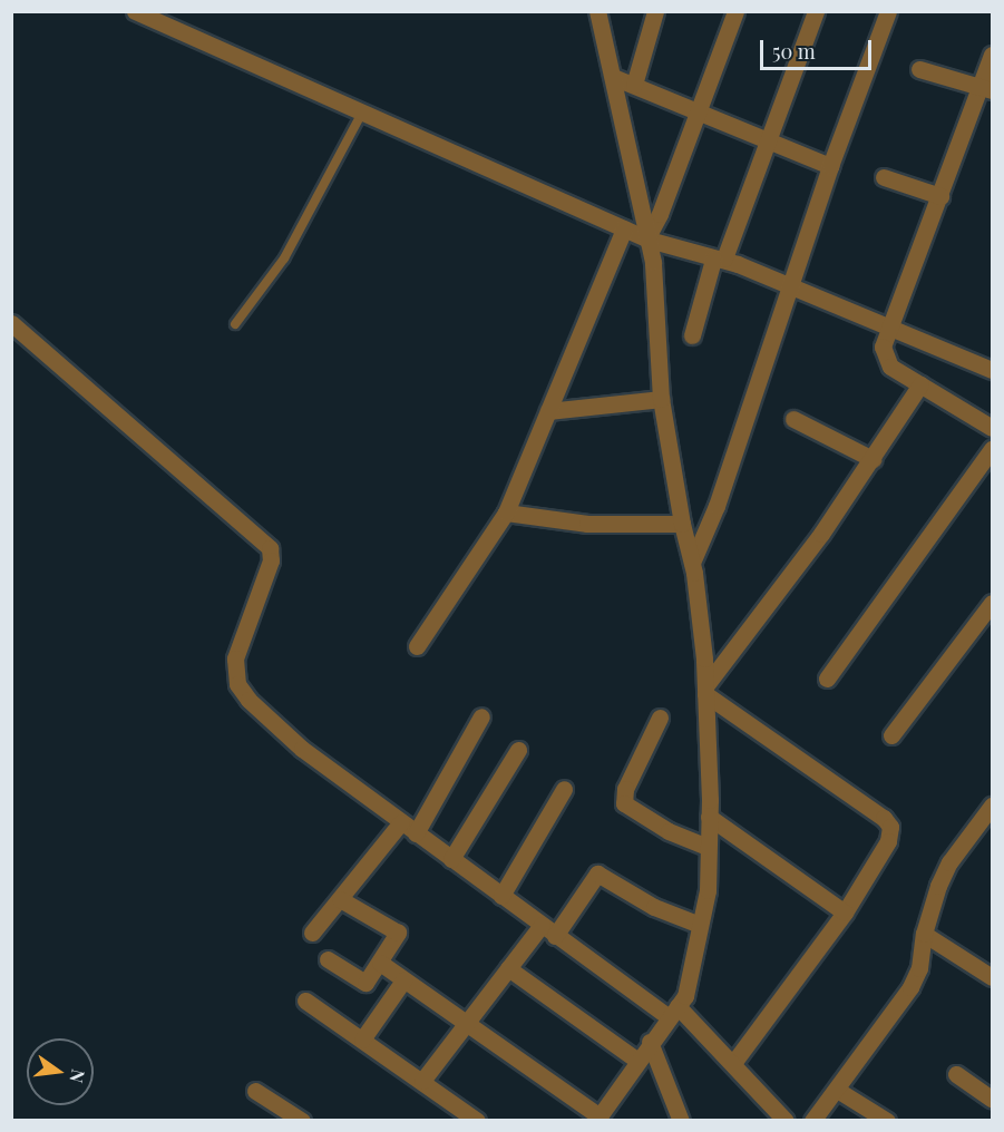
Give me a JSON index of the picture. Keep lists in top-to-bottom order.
{
  "scale_bar": "50 m",
  "north": "right"
}
